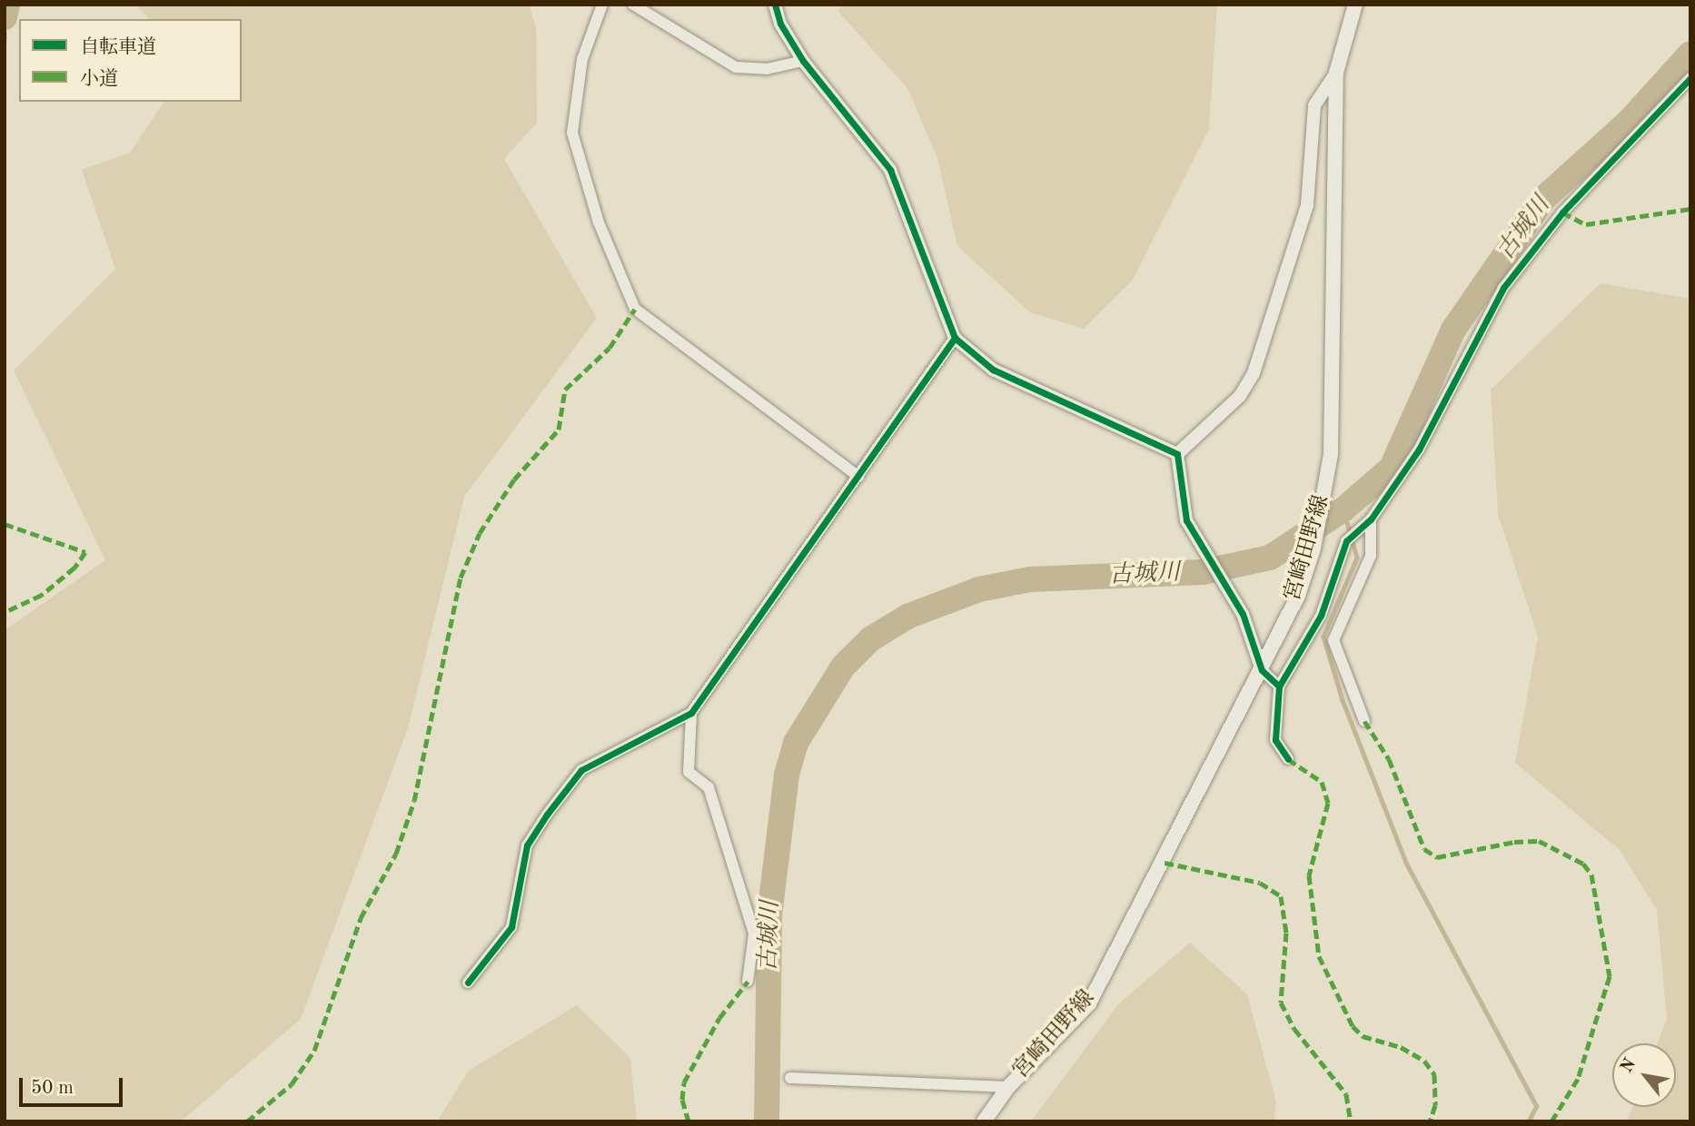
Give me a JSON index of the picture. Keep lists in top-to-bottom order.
{
  "streets": {
    "main road": ["宮崎田野線"]
  },
  "water": ["古城川"],
  "legend": ["自転車道", "小道"],
  "scale_bar": "50 m",
  "north": "top left"
}
